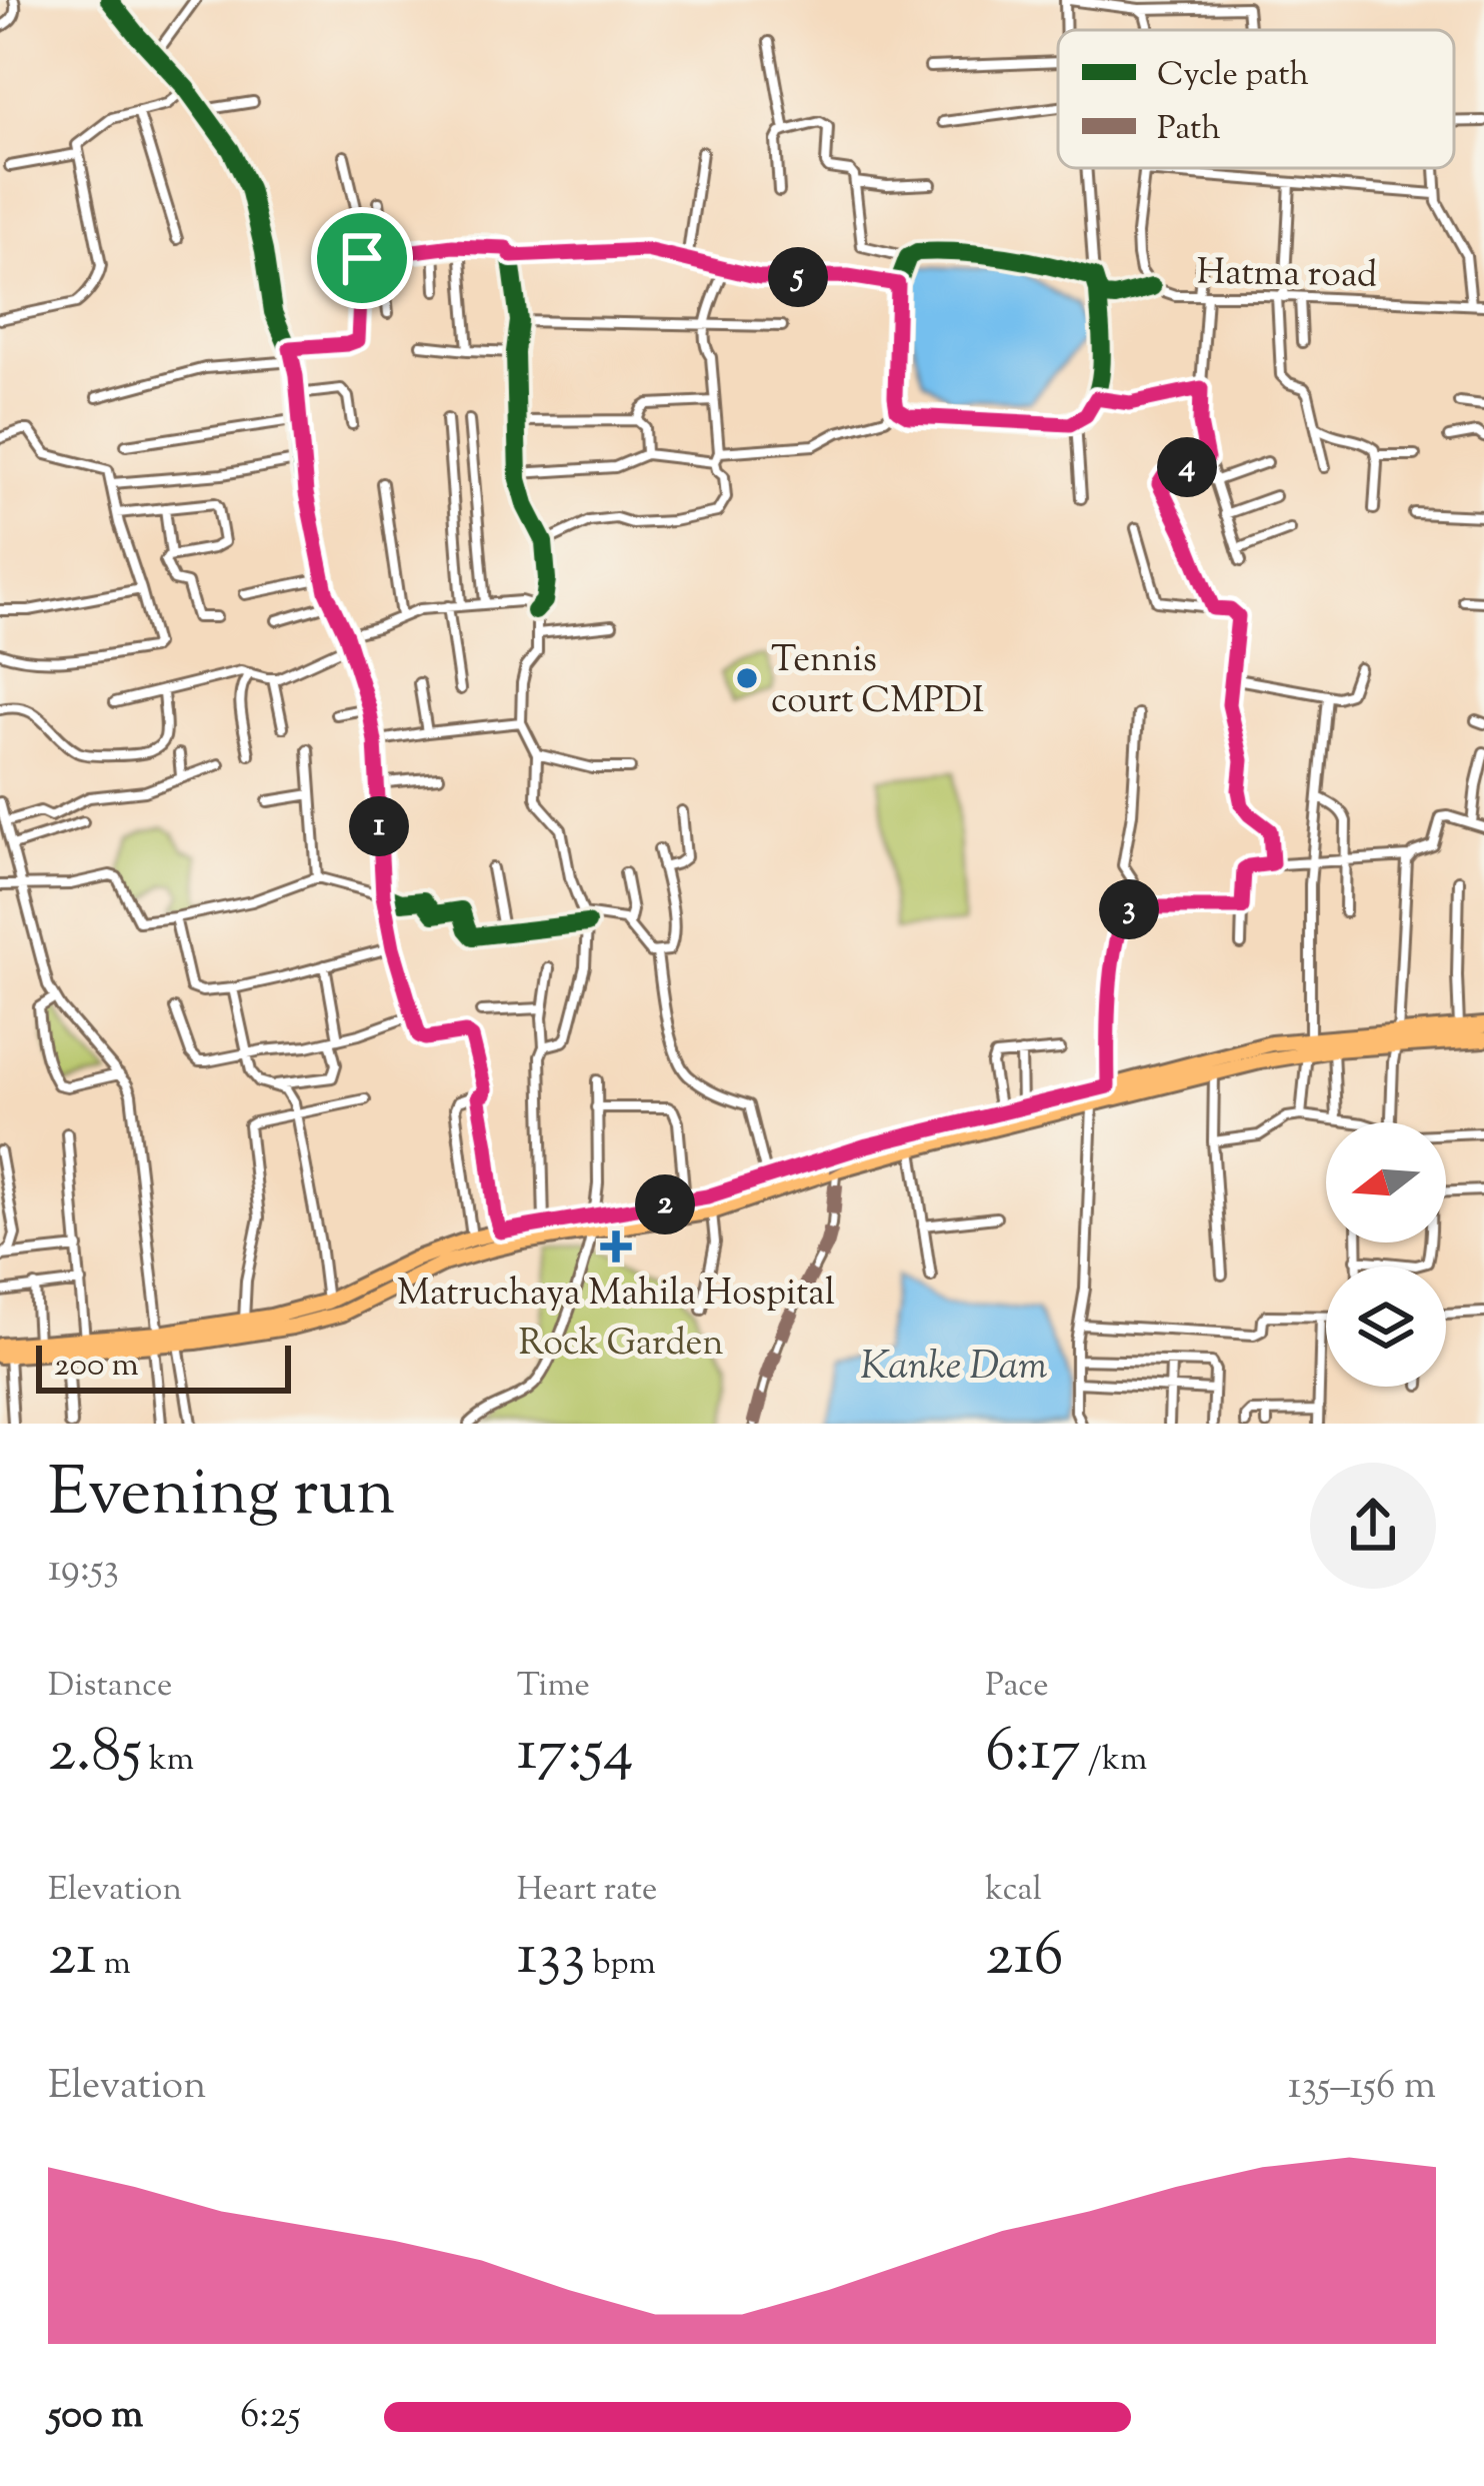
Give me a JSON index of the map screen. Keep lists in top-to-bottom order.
{
  "streets": {
    "street": ["Hatma road"]
  },
  "water": ["Kanke Dam"],
  "parks": ["Rock Garden"],
  "places": {
    "other": ["Tennis court CMPDI"],
    "health": ["Matruchaya Mahila Hospital"]
  },
  "legend": ["Cycle path", "Path"],
  "scale_bar": "200 m",
  "north": "left",
  "page": {
    "pins": [
      "5",
      "4",
      "1",
      "3",
      "2"
    ],
    "scale": "200 m",
    "heading": ["Evening run", "19:53"],
    "stats": [
      ["Distance", "2.85 km"],
      ["Time", "17:54"],
      ["Pace", "6:17 /km"],
      ["Elevation", "21 m"],
      ["Heart rate", "133 bpm"],
      ["kcal", "216"]
    ],
    "chart": ["Elevation", "135–156 m"],
    "list": [
      {
        "name": "500 m",
        "note": "6:25"
      }
    ]
  }
}
